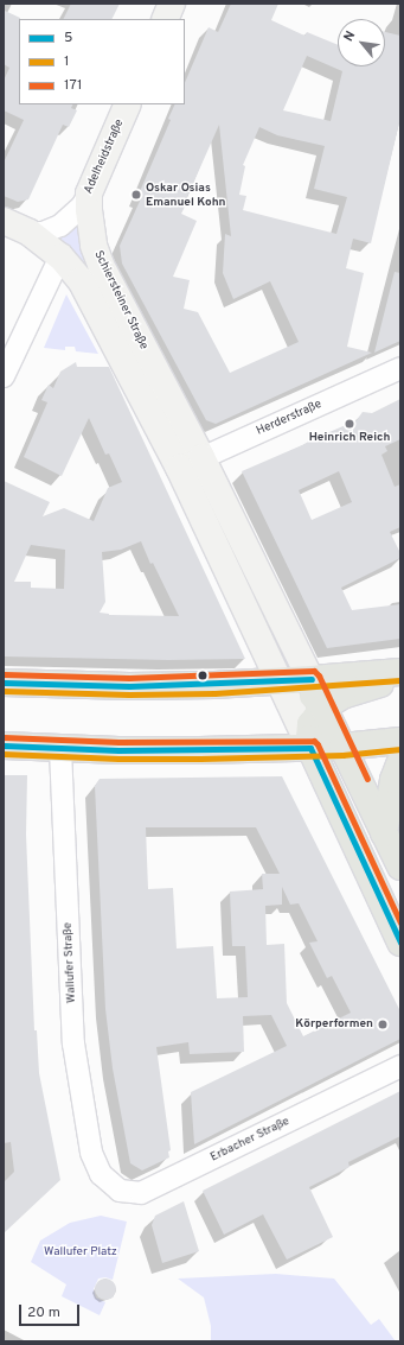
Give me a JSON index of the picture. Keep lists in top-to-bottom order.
{
  "streets": {
    "main road": ["Schiersteiner Straße"],
    "street": [
      "Adelheidstraße",
      "Herderstraße",
      "Wallufer Straße",
      "Erbacher Straße"
    ]
  },
  "crossings": [
    ["Adelheidstraße", "Schiersteiner Straße"],
    ["Schiersteiner Straße", "Herderstraße"],
    ["Wallufer Straße", "Erbacher Straße"]
  ],
  "parks": ["Wallufer Platz"],
  "places": ["Oskar Osias Emanuel Kohn", "Heinrich Reich", "Körperformen"],
  "lines": ["transit line 171", "transit line 5", "transit line 1"],
  "legend": ["5", "1", "171"],
  "scale_bar": "20 m",
  "north": "top left"
}
